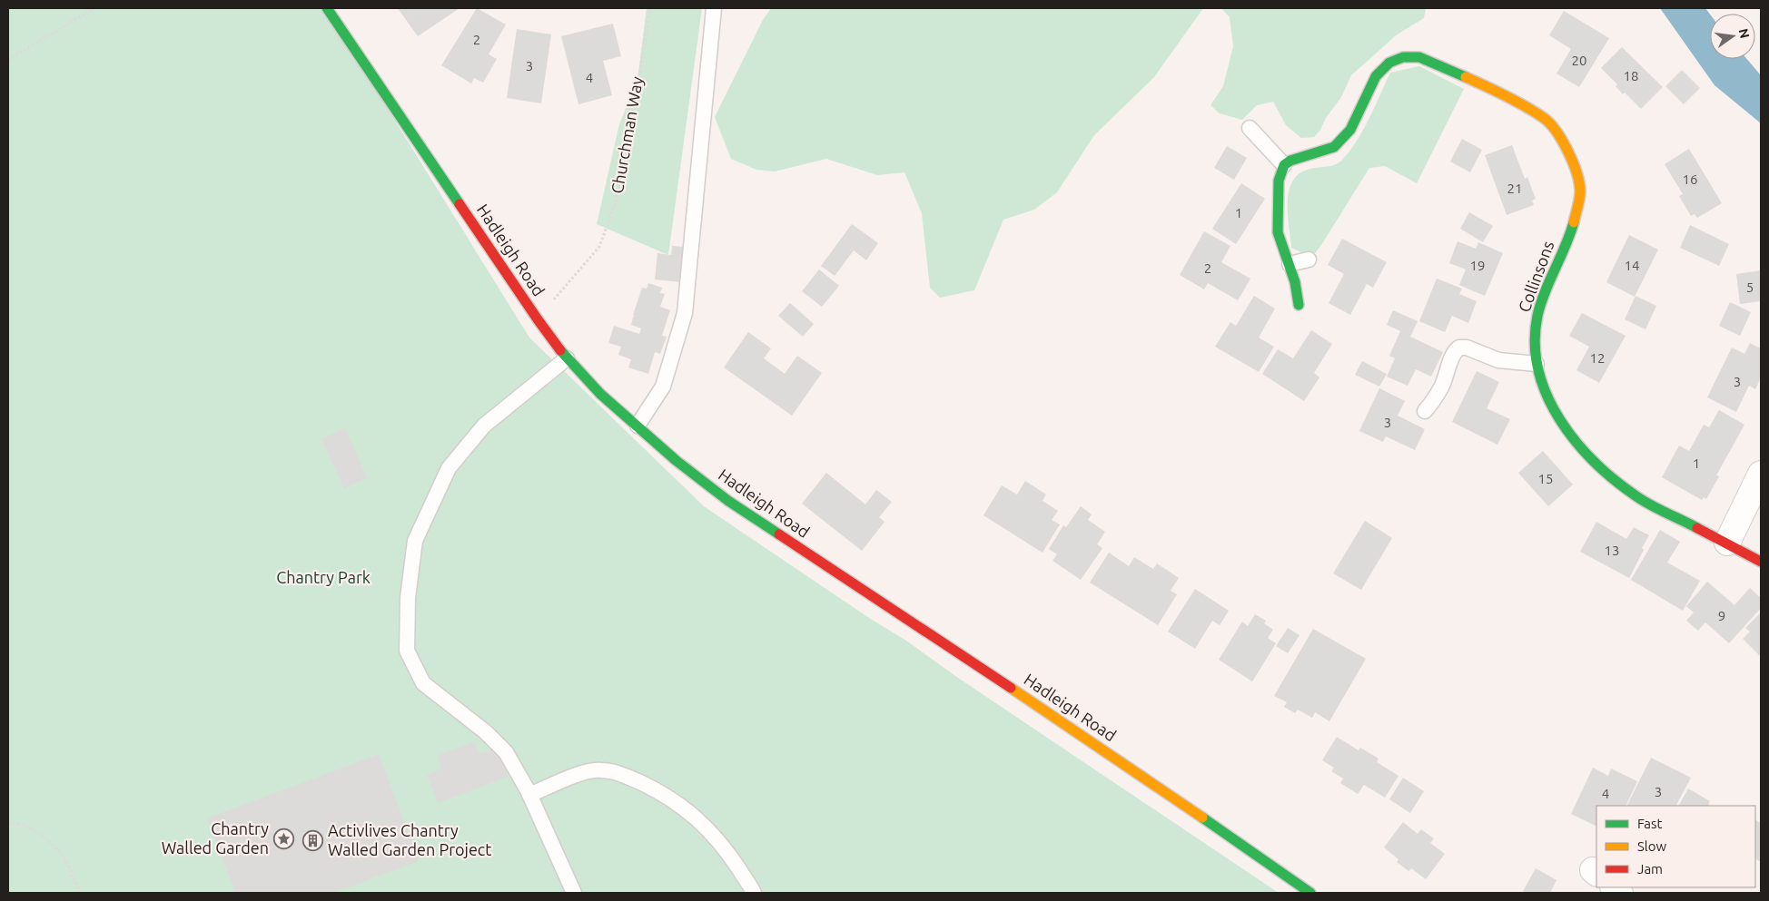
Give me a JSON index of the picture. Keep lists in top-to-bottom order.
{
  "streets": {
    "street": ["Hadleigh Road", "Collinsons"],
    "path": ["Churchman Way"]
  },
  "crossings": [
    ["Churchman Way", "Hadleigh Road"]
  ],
  "parks": ["Chantry Park"],
  "places": {
    "place": ["Chantry Walled Garden"],
    "building": ["Activlives Chantry Walled Garden Project"]
  },
  "house_numbers": [
    "2",
    "20",
    "3",
    "18",
    "4",
    "16",
    "21",
    "1",
    "19",
    "14",
    "2",
    "5",
    "12",
    "3",
    "3",
    "1",
    "15",
    "13",
    "9",
    "3",
    "4"
  ],
  "legend": ["Fast", "Slow", "Jam"],
  "north": "right"
}
